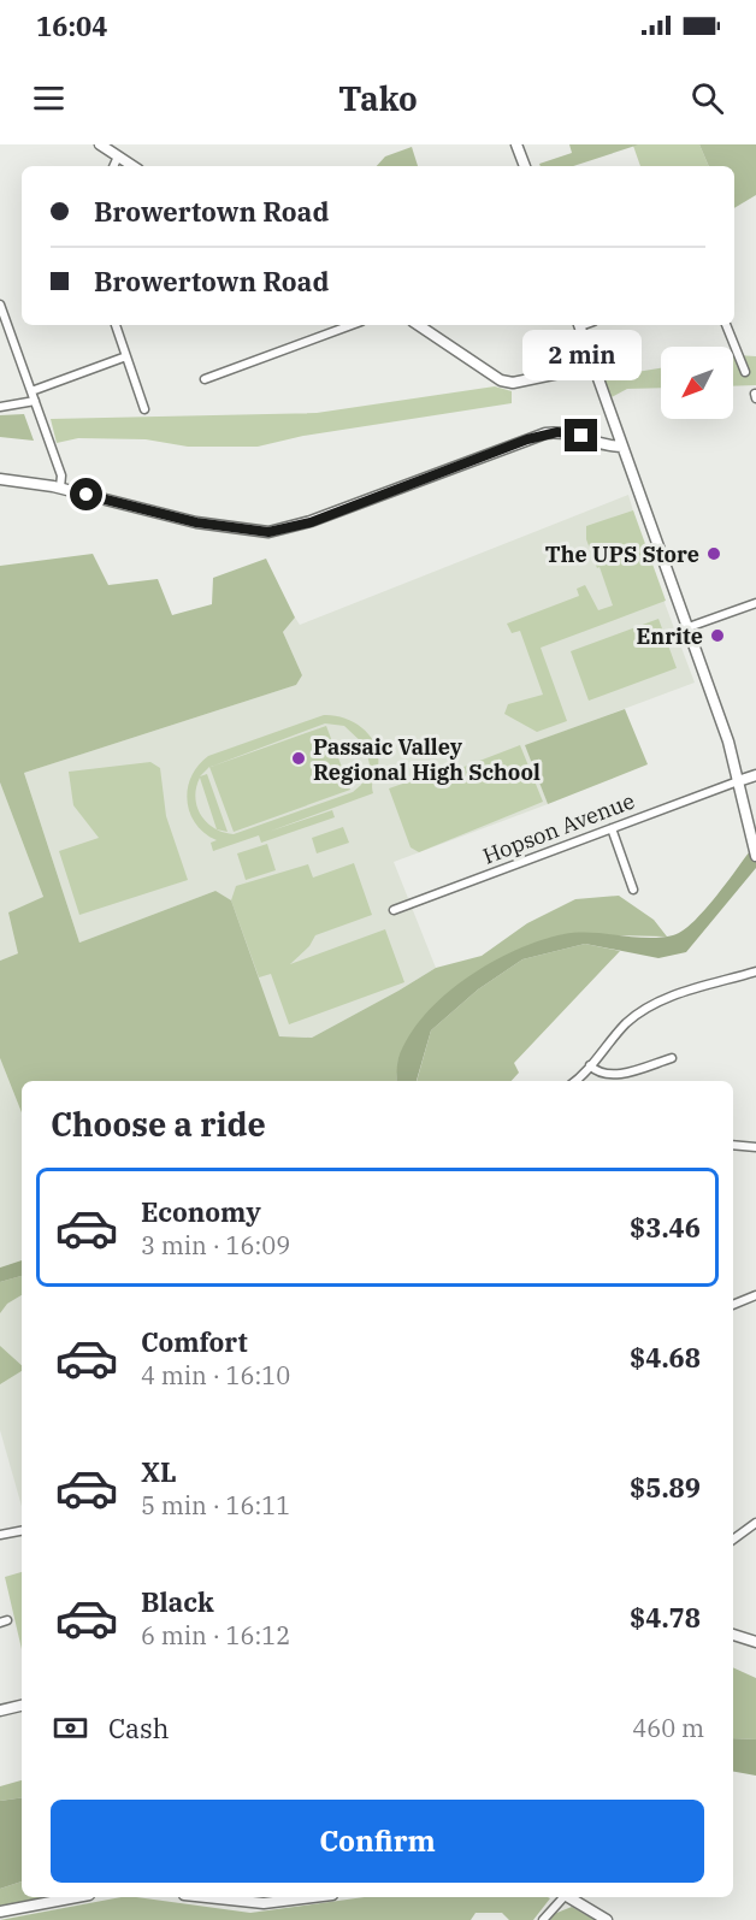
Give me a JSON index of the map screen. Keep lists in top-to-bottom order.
{
  "streets": {
    "street": ["Hopson Avenue"]
  },
  "places": ["The UPS Store", "Enrite", "Passaic Valley Regional High School"],
  "north": "bottom left",
  "page": {
    "status": "16:04",
    "header": "Tako",
    "banner": ["Browertown Road", "Browertown Road"],
    "bubble": "2 min",
    "heading": "Choose a ride",
    "list": [
      {
        "name": "Economy",
        "note": "3 min · 16:09",
        "value": "$3.46"
      },
      {
        "name": "Comfort",
        "note": "4 min · 16:10",
        "value": "$4.68"
      },
      {
        "name": "XL",
        "note": "5 min · 16:11",
        "value": "$5.89"
      },
      {
        "name": "Black",
        "note": "6 min · 16:12",
        "value": "$4.78"
      }
    ],
    "pay": ["Cash", "460 m"],
    "buttons": "Confirm"
  }
}
